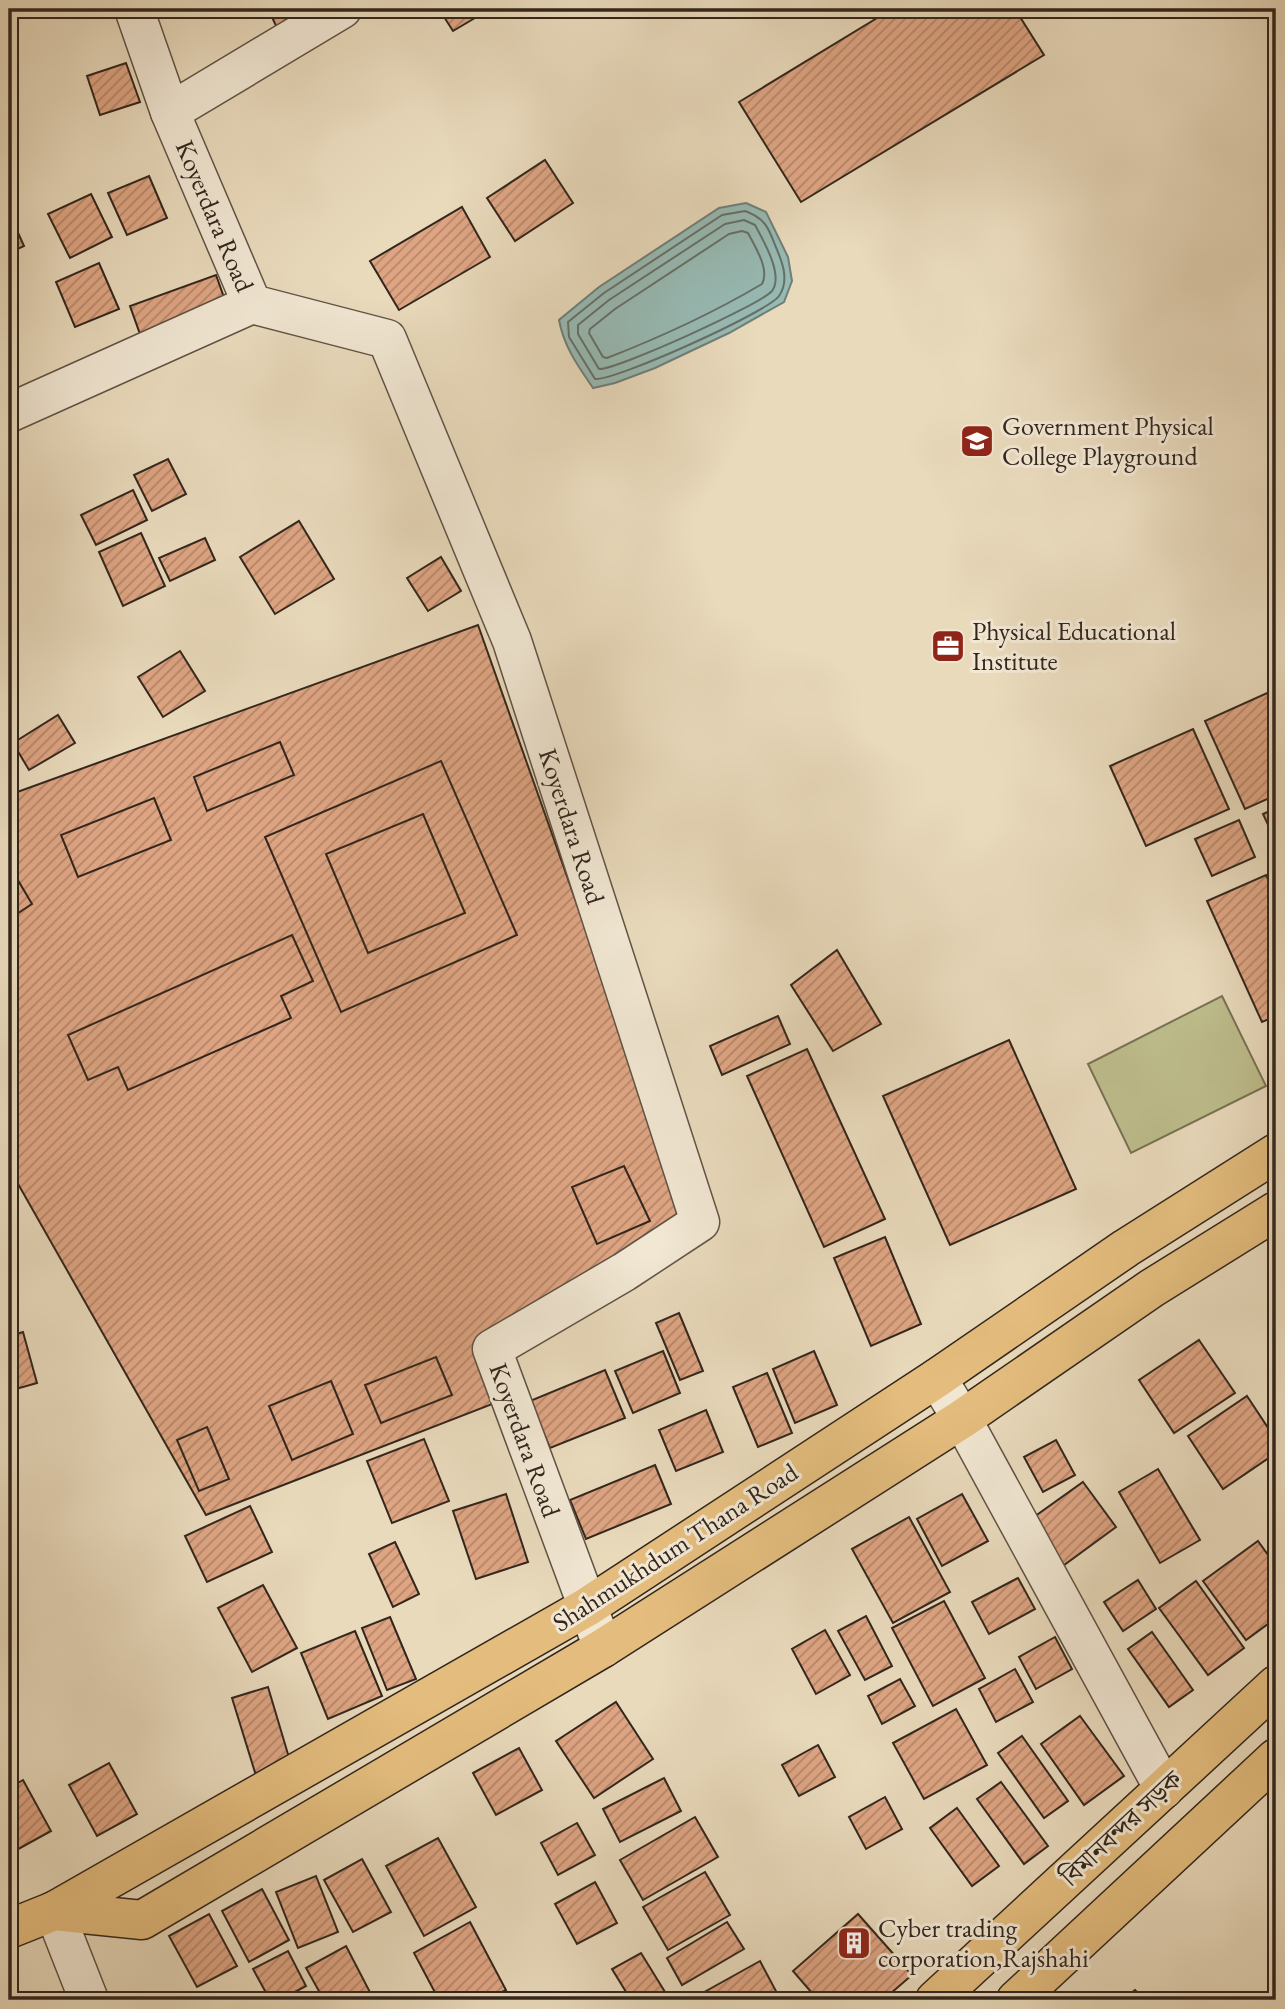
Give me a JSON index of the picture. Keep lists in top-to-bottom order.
{
  "streets": {
    "main road": ["Shahmukhdum Thana Road", "বিমানবন্দর সড়ক"],
    "street": ["Koyerdara Road"]
  },
  "crossings": [
    ["Koyerdara Road", "Shahmukhdum Thana Road"]
  ],
  "places": {
    "school or university": ["Government Physical College Playground"],
    "office": ["Physical Educational Institute"],
    "building": ["Cyber trading corporation,Rajshahi"]
  }
}
